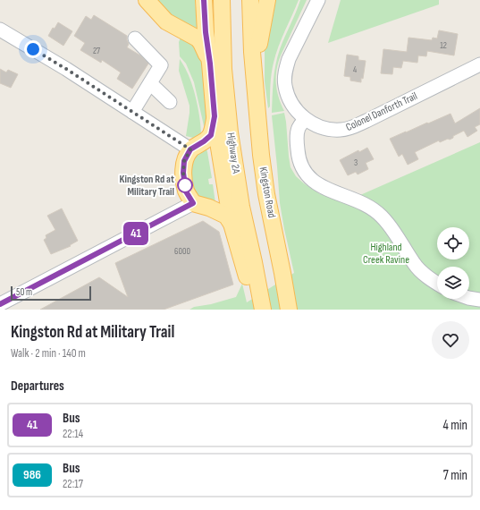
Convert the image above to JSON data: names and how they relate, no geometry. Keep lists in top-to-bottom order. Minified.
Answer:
{"streets":{"main road":["Highway 2A","Kingston Road"],"street":["Colonel Danforth Trail"]},"parks":["Highland Creek Ravine"],"places":["Kingston Rd at Military Trail"],"lines":["bus line 41"],"house_numbers":["12","27","4","3","6000"],"scale_bar":"50 m","page":{"on_map":"41","scale":"50 m","heading":[["Kingston Rd at Military Trail","Walk · 2 min · 140 m"],"Departures"],"list":[{"mark":"41","name":"Bus","note":"22:14","value":"4 min"},{"mark":"986","name":"Bus","note":"22:17","value":"7 min"}]}}
